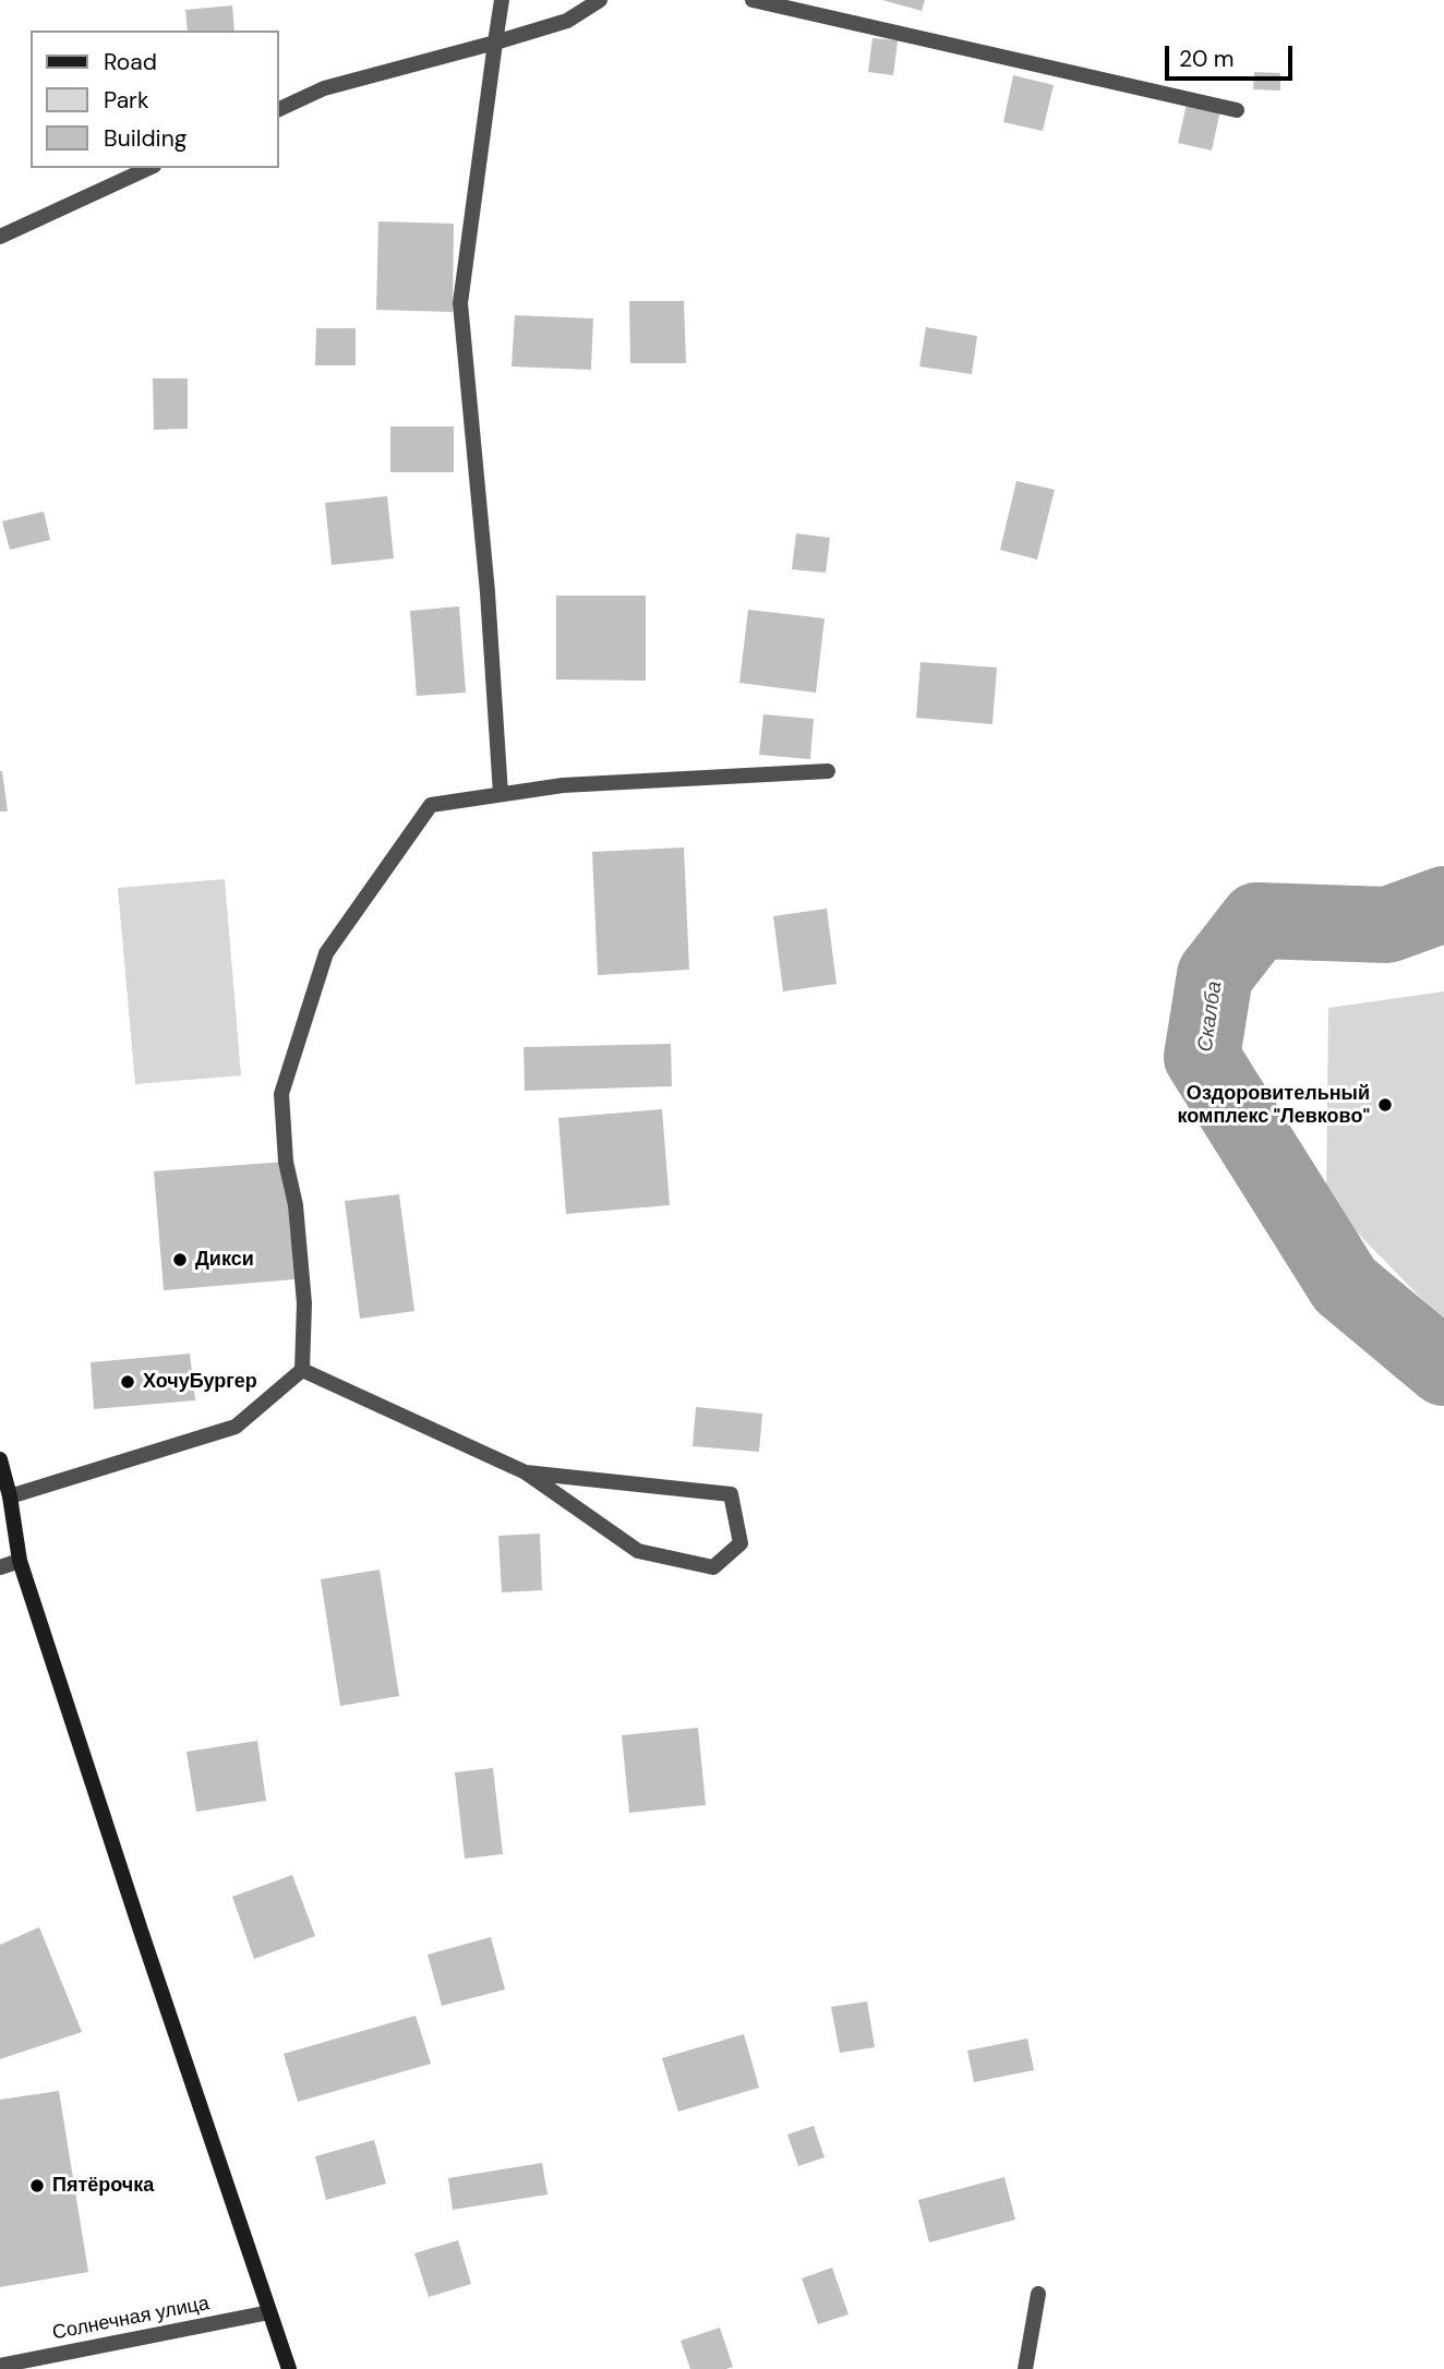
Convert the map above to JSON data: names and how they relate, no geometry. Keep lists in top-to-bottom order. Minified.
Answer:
{"streets":{"street":["Солнечная улица"]},"water":["Скалба"],"places":["Оздоровительный комплекс \"Левково\"","Дикси","ХочуБургер","Пятёрочка"],"legend":["Road","Park","Building"],"scale_bar":"20 m"}
